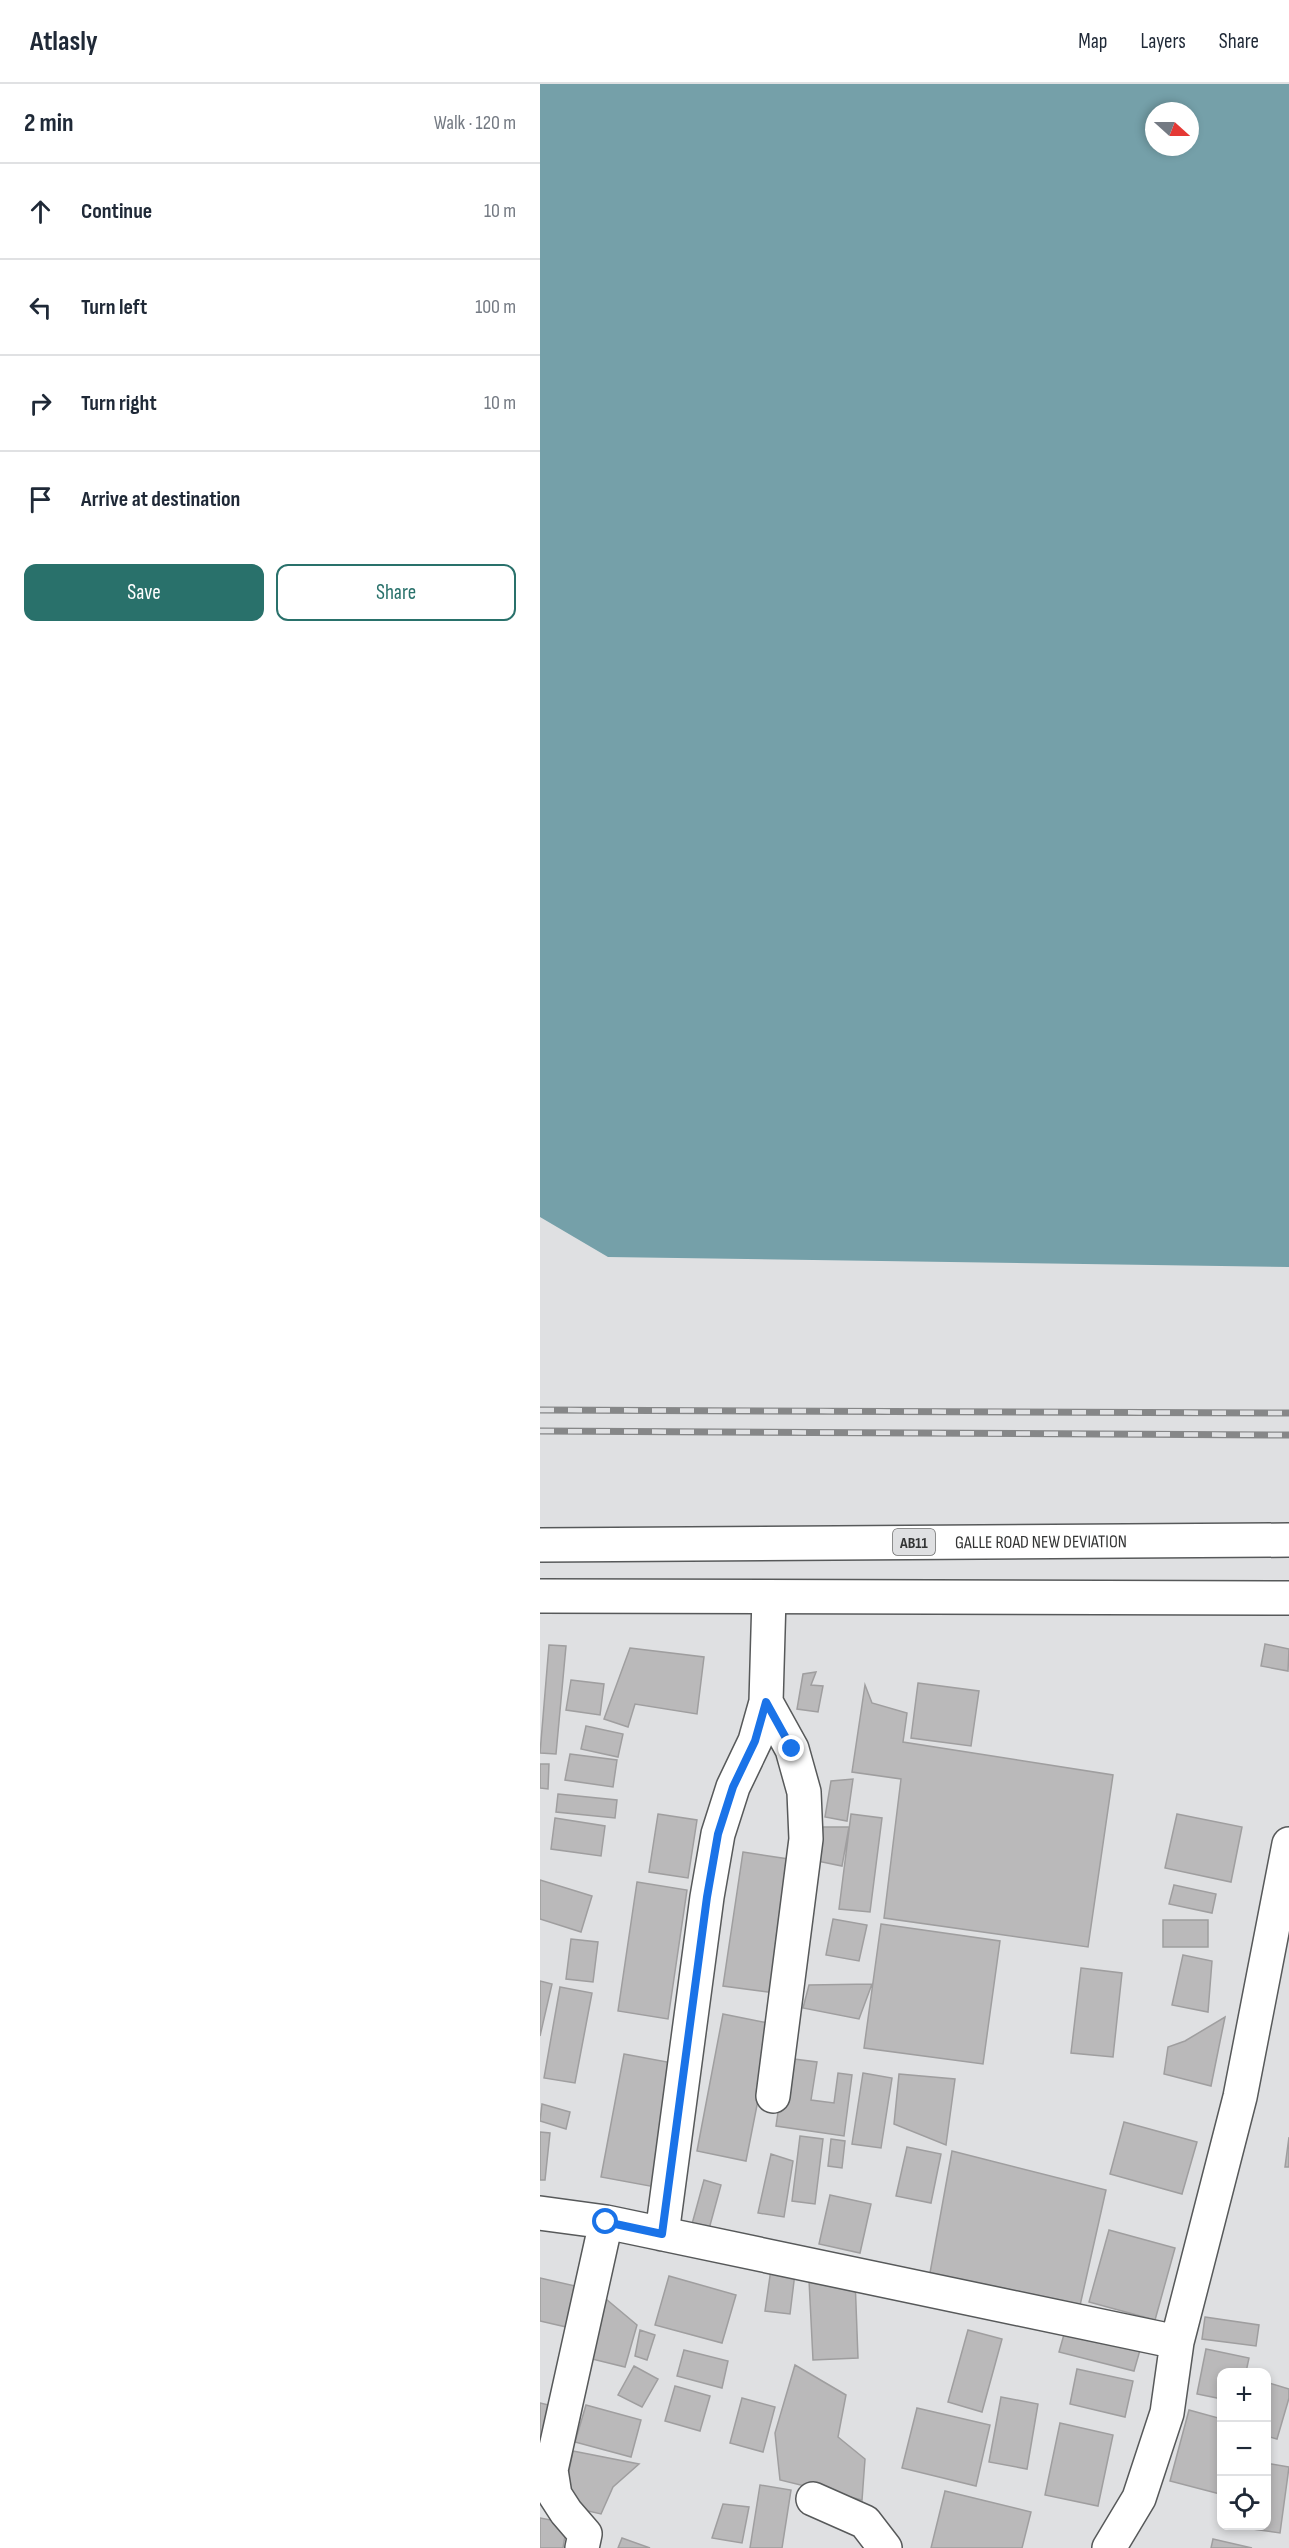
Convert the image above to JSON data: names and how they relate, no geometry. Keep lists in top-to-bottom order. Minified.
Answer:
{"streets":{"street":["AB11","GALLE ROAD NEW DEVIATION"]},"north":"right","page":{"header":"Atlasly","nav":["Map","Layers","Share"],"heading":["2 min","Walk · 120 m"],"list":[["Continue","10 m"],["Turn left","100 m"],["Turn right","10 m"],"Arrive at destination"],"buttons":["Save","Share"],"map_buttons":["+","−"]}}
